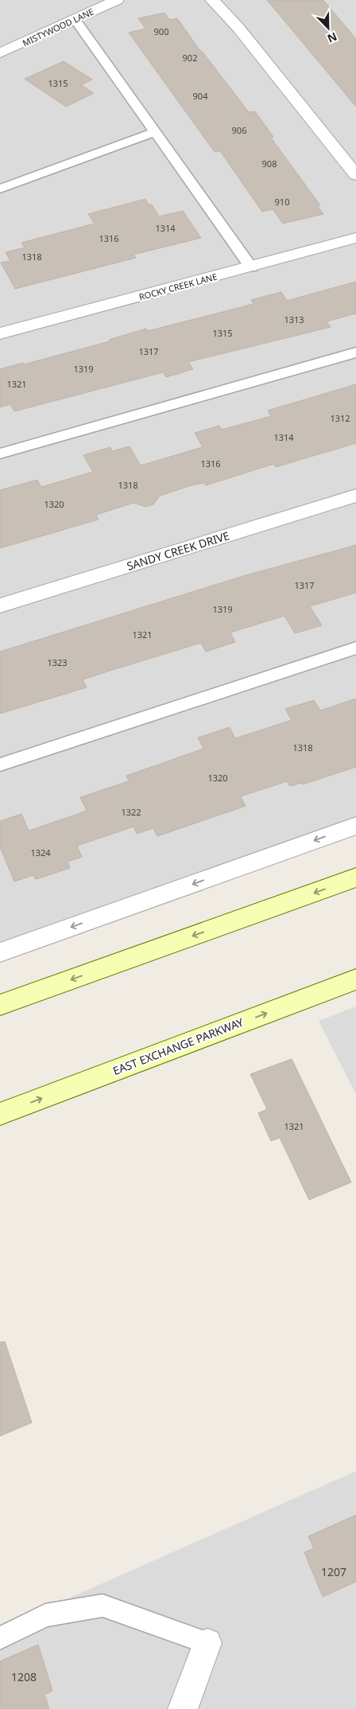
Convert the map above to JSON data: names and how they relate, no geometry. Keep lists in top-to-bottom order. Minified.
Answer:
{"streets":{"main road":["EAST EXCHANGE PARKWAY"],"street":["MISTYWOOD LANE","ROCKY CREEK LANE","SANDY CREEK DRIVE"]},"house_numbers":["900","902","1315","904","906","908","910","1314","1316","1318","1313","1315","1317","1319","1321","1312","1314","1316","1318","1320","1317","1319","1321","1323","1318","1320","1322","1324","1321","1207","1208"],"north":"bottom right"}
